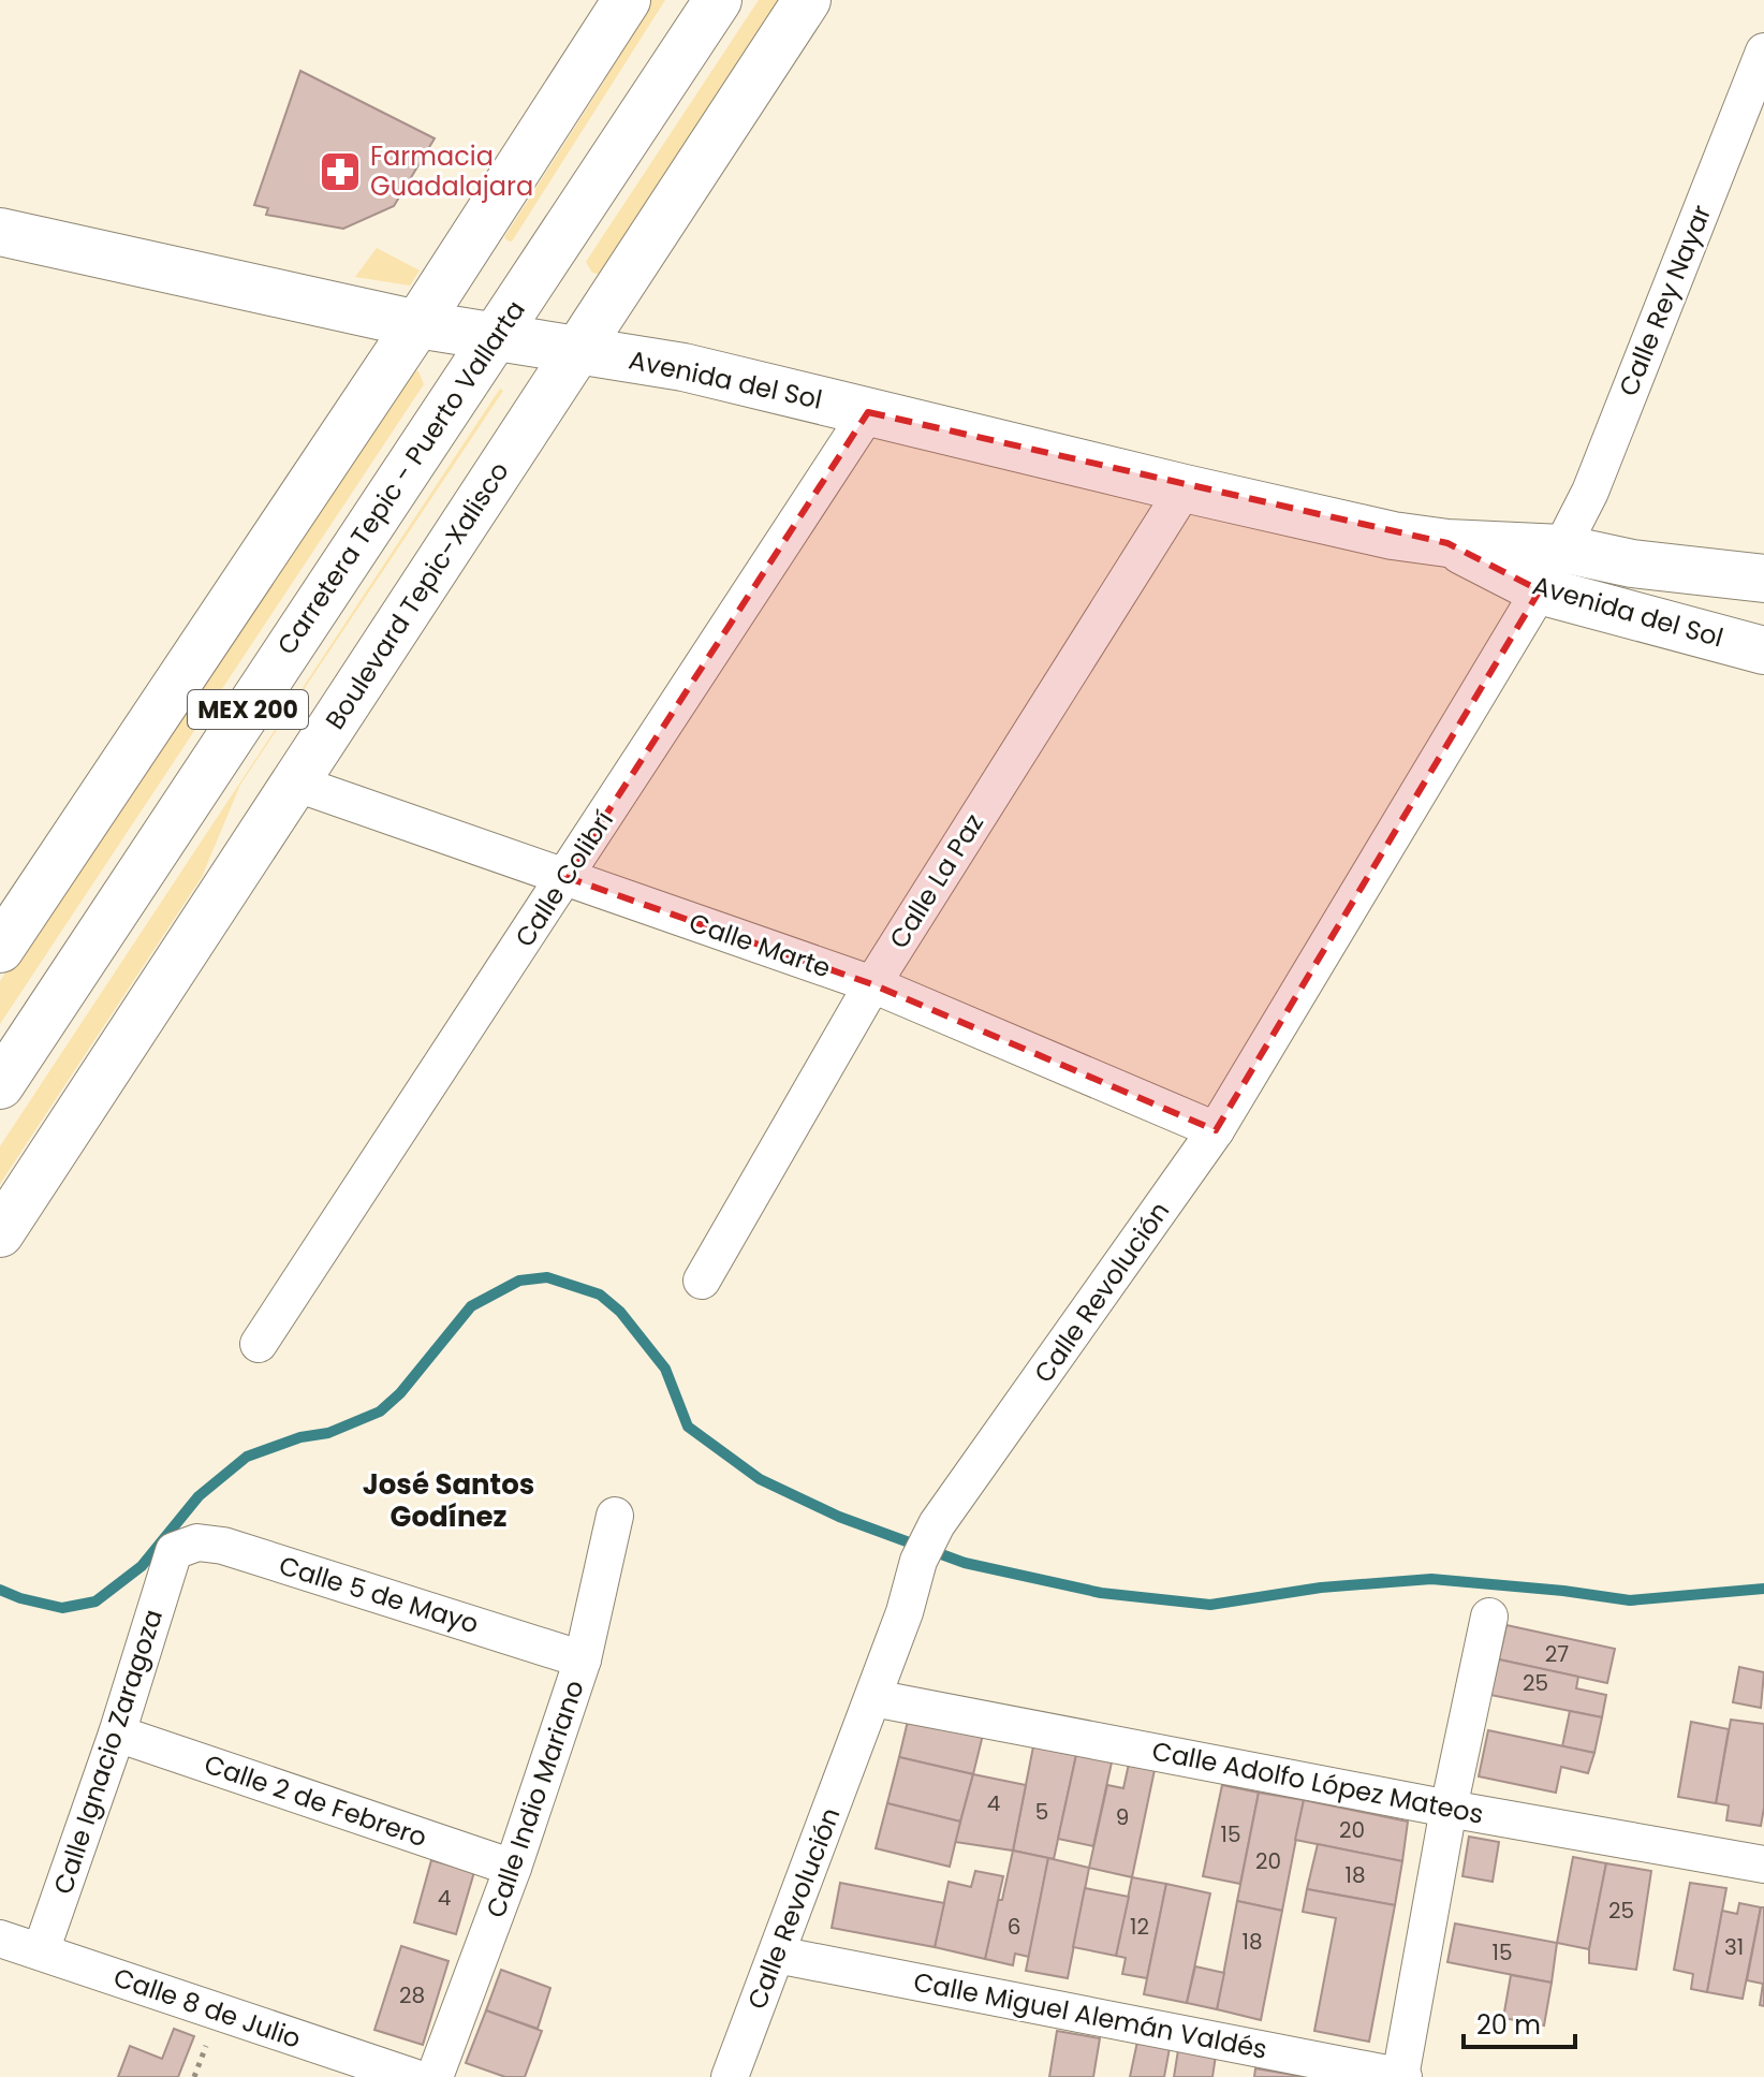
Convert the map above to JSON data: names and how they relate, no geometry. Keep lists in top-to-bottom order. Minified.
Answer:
{"streets":{"main road":["Avenida del Sol","Carretera Tepic - Puerto Vallarta","Boulevard Tepic-Xalisco","MEX 200"],"street":["Calle Rey Nayar","Calle Colibrí","Calle La Paz","Calle Marte","Calle Revolución","Calle 5 de Mayo","Calle Ignacio Zaragoza","Calle Adolfo López Mateos","Calle Indio Mariano","Calle 2 de Febrero","Calle 8 de Julio","Calle Miguel Alemán Valdés"]},"crossings":[["Calle Rey Nayar","Avenida del Sol"],["Calle Rey Nayar","Calle Revolución"],["Avenida del Sol","Carretera Tepic - Puerto Vallarta"],["Avenida del Sol","Boulevard Tepic-Xalisco"],["Avenida del Sol","MEX 200"],["Avenida del Sol","Calle Colibrí"],["Avenida del Sol","Calle La Paz"],["Avenida del Sol","Calle Revolución"],["Boulevard Tepic-Xalisco","Calle Marte"],["Calle Colibrí","Calle Marte"],["Calle La Paz","Calle Marte"],["Calle Marte","Calle Revolución"],["Calle Revolución","Calle Adolfo López Mateos"],["Calle Revolución","Calle Miguel Alemán Valdés"],["Calle 5 de Mayo","Calle Ignacio Zaragoza"],["Calle 5 de Mayo","Calle Indio Mariano"],["Calle Ignacio Zaragoza","Calle 2 de Febrero"],["Calle Ignacio Zaragoza","Calle 8 de Julio"],["Calle Indio Mariano","Calle 2 de Febrero"]],"districts":["José Santos Godínez"],"places":{"pharmacy":["Farmacia Guadalajara"]},"house_numbers":["27","25","4","5","9","20","15","20","18","4","25","6","12","18","31","15","28"],"scale_bar":"20 m"}
